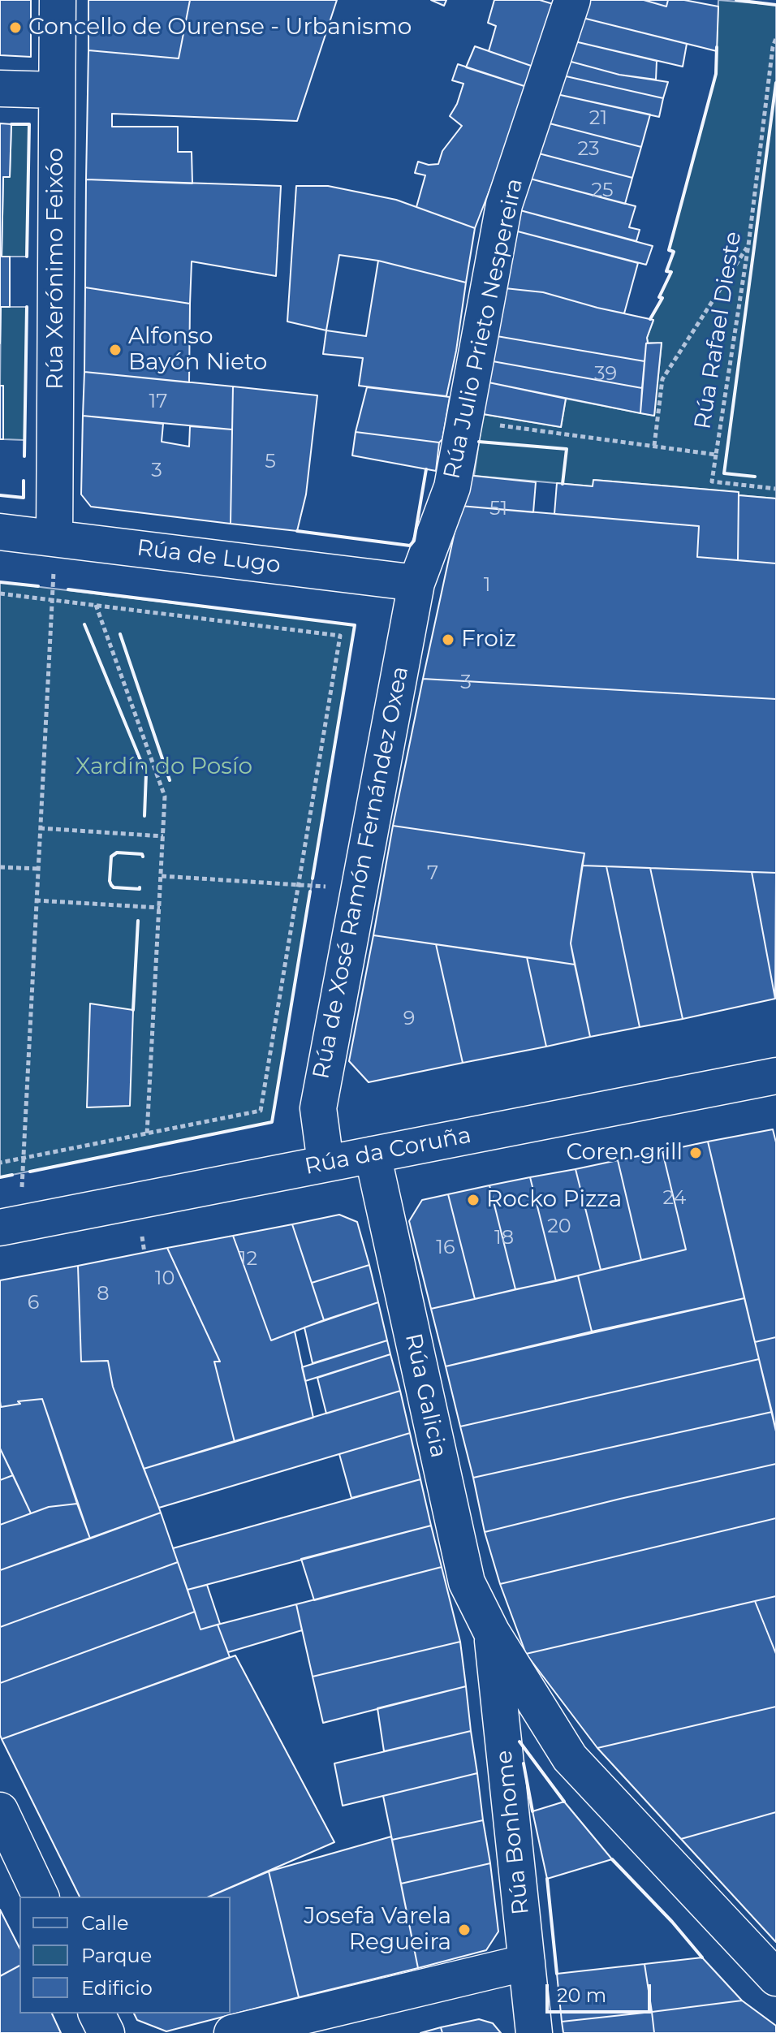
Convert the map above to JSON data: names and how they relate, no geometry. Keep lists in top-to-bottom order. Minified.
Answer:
{"streets":{"street":["Rúa Xerónimo Feixóo","Rúa Julio Prieto Nespereira","Rúa de Lugo","Rúa de Xosé Ramón Fernández Oxea","Rúa da Coruña","Rúa Galicia","Rúa Bonhome"],"path":["Rúa Rafael Dieste"]},"crossings":[["Rúa Xerónimo Feixóo","Rúa de Lugo"],["Rúa Julio Prieto Nespereira","Rúa Rafael Dieste"],["Rúa Julio Prieto Nespereira","Rúa de Lugo"],["Rúa Julio Prieto Nespereira","Rúa de Xosé Ramón Fernández Oxea"],["Rúa de Lugo","Rúa de Xosé Ramón Fernández Oxea"],["Rúa de Xosé Ramón Fernández Oxea","Rúa da Coruña"],["Rúa da Coruña","Rúa Galicia"],["Rúa Galicia","Rúa Bonhome"]],"parks":["Xardín do Posío"],"places":["Concello de Ourense - Urbanismo","Alfonso Bayón Nieto","Froiz","Coren grill","Rocko Pizza","Josefa Varela Regueira"],"house_numbers":["21","23","25","39","17","5","3","51","1","3","7","9","24","20","18","16","12","10","8","6"],"legend":["Calle","Parque","Edificio"],"scale_bar":"20 m"}
